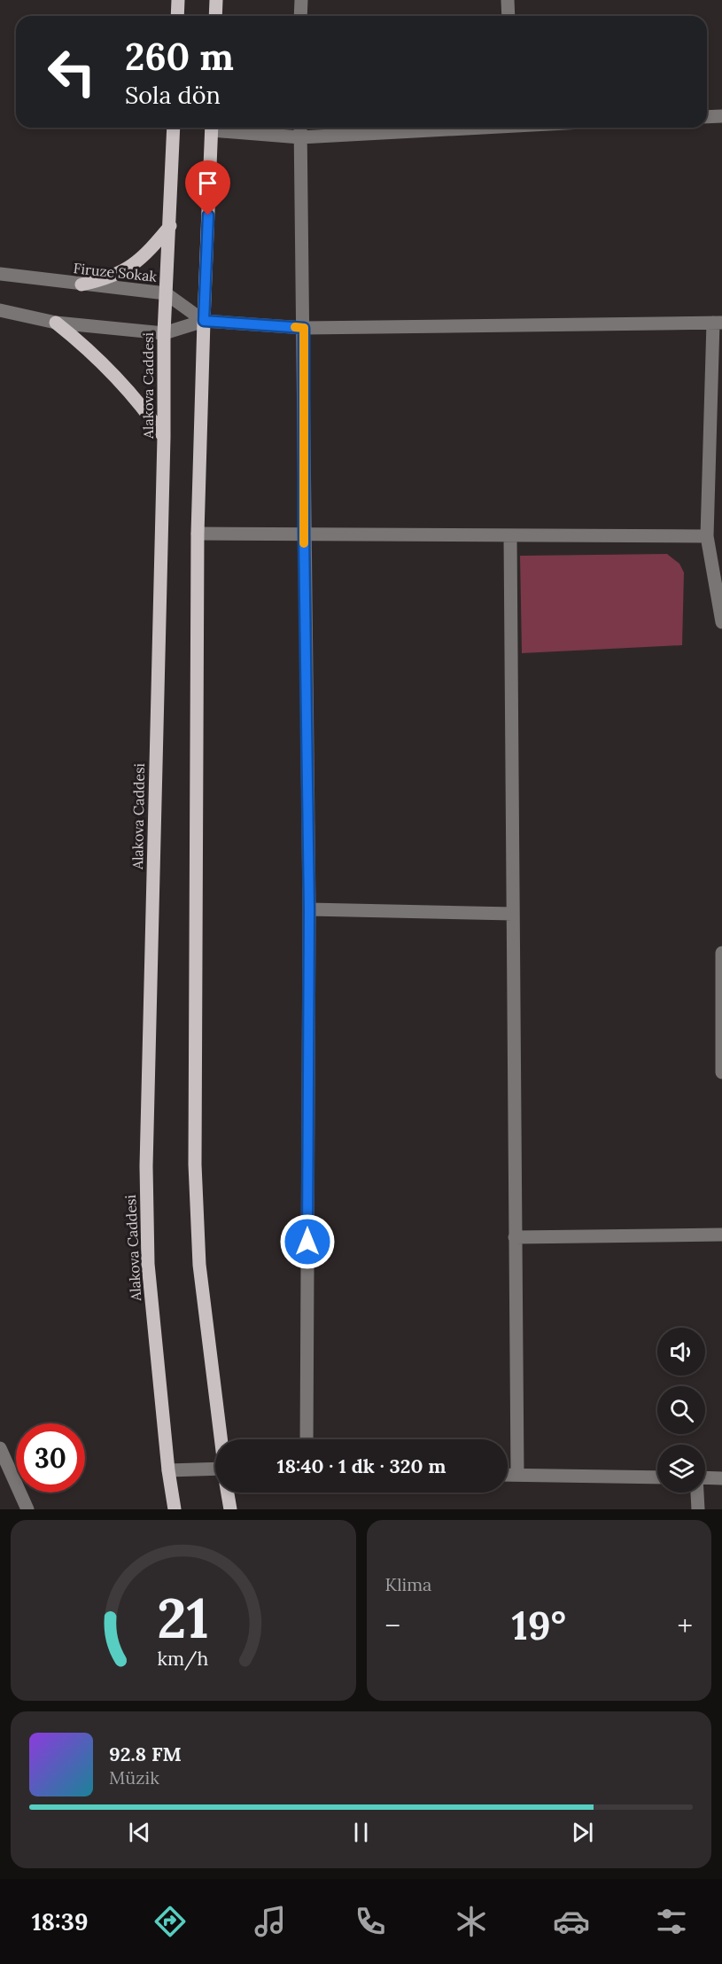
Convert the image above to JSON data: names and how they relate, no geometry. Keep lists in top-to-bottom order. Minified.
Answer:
{"streets":{"main road":["Alakova Caddesi"],"street":["Firuze Sokak"]},"crossings":[["Firuze Sokak","Alakova Caddesi"]],"page":{"turn":["260 m","Sola dön"],"limit":"30","trip":"18:40 · 1 dk · 320 m","tile":"Klima","heat":["−","19°","+"],"song":["92.8 FM","Müzik"],"tabs":"18:39","gauge":["21","km/h"]}}
